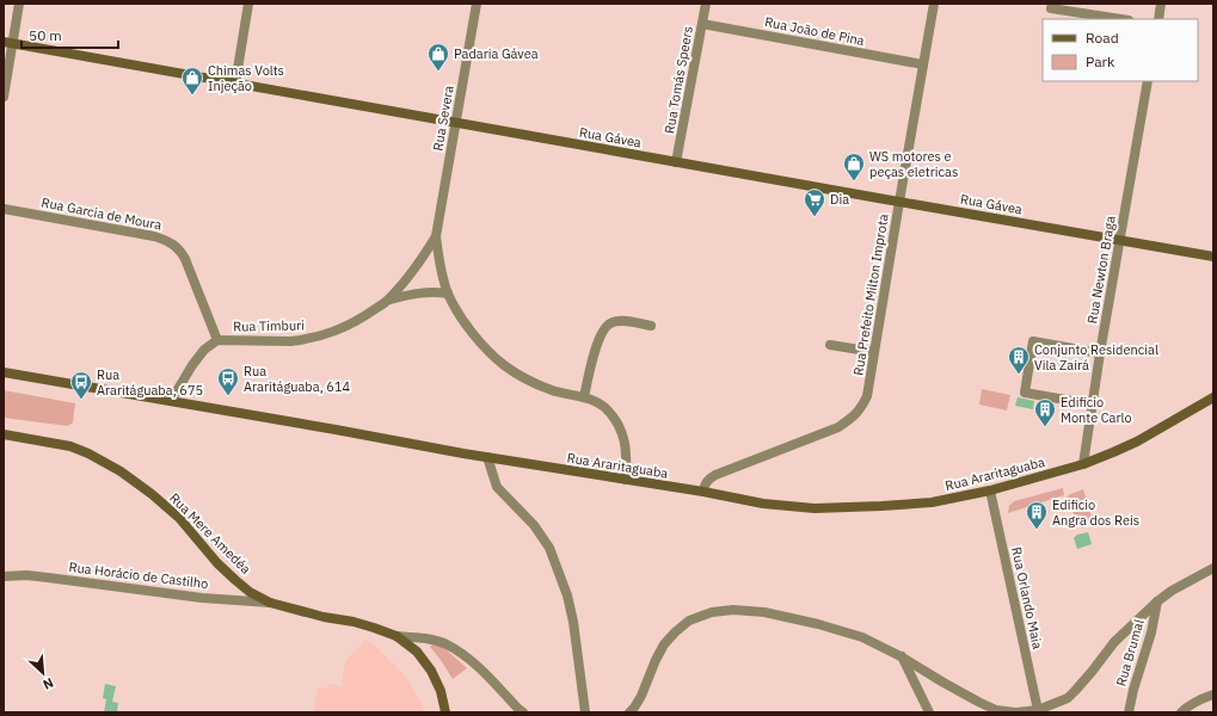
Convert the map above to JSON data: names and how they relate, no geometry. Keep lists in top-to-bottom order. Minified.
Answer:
{"streets":{"street":["Rua João de Pina","Rua Tomás Speers","Rua Severa","Rua Gávea","Rua Garcia de Moura","Rua Newton Braga","Rua Prefeito Milton Improta","Rua Timburi","Rua Araritaguaba","Rua Mere Amedéa","Rua Horácio de Castilho","Rua Orlando Maia","Rua Brumal"]},"crossings":[["Rua João de Pina","Rua Tomás Speers"],["Rua João de Pina","Rua Prefeito Milton Improta"],["Rua Tomás Speers","Rua Gávea"],["Rua Severa","Rua Gávea"],["Rua Gávea","Rua Newton Braga"],["Rua Gávea","Rua Prefeito Milton Improta"],["Rua Garcia de Moura","Rua Timburi"],["Rua Newton Braga","Rua Araritaguaba"],["Rua Prefeito Milton Improta","Rua Araritaguaba"],["Rua Timburi","Rua Araritaguaba"],["Rua Araritaguaba","Rua Orlando Maia"],["Rua Mere Amedéa","Rua Horácio de Castilho"]],"places":{"shop":["Padaria Gávea","Chimas Volts Injeção","WS motores e peças eletricas"],"supermarket":["Dia"],"building":["Conjunto Residencial Vila Zairá","Edificio Monte Carlo","Edificio Angra dos Reis"],"bus stop":["Rua Araritáguaba, 614","Rua Araritáguaba, 675"]},"legend":["Road","Park"],"scale_bar":"50 m","north":"bottom right"}
